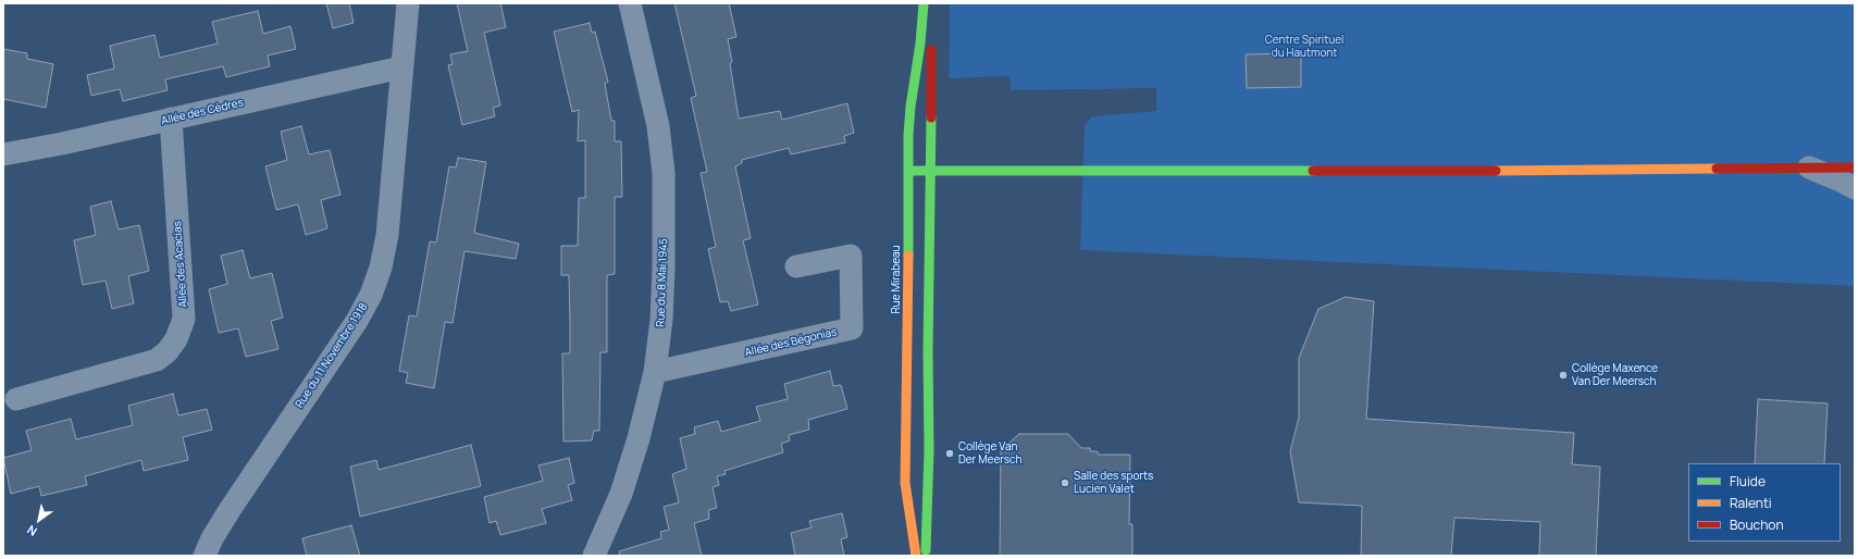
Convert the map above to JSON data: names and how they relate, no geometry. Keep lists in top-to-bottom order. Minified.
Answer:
{"streets":{"main road":["Rue Mirabeau"],"street":["Allée des Cèdres","Allée des Acacias","Rue du 8 Mai 1945","Allée des Bégonias","Rue du 11 Novembre 1918"]},"crossings":[["Allée des Cèdres","Allée des Acacias"],["Allée des Cèdres","Rue du 11 Novembre 1918"],["Rue du 8 Mai 1945","Allée des Bégonias"]],"parks":["Centre Spirituel du Hautmont"],"places":["Collège Maxence Van Der Meersch","Collège Van Der Meersch","Salle des sports Lucien Valet"],"legend":["Fluide","Ralenti","Bouchon"],"north":"bottom left"}
